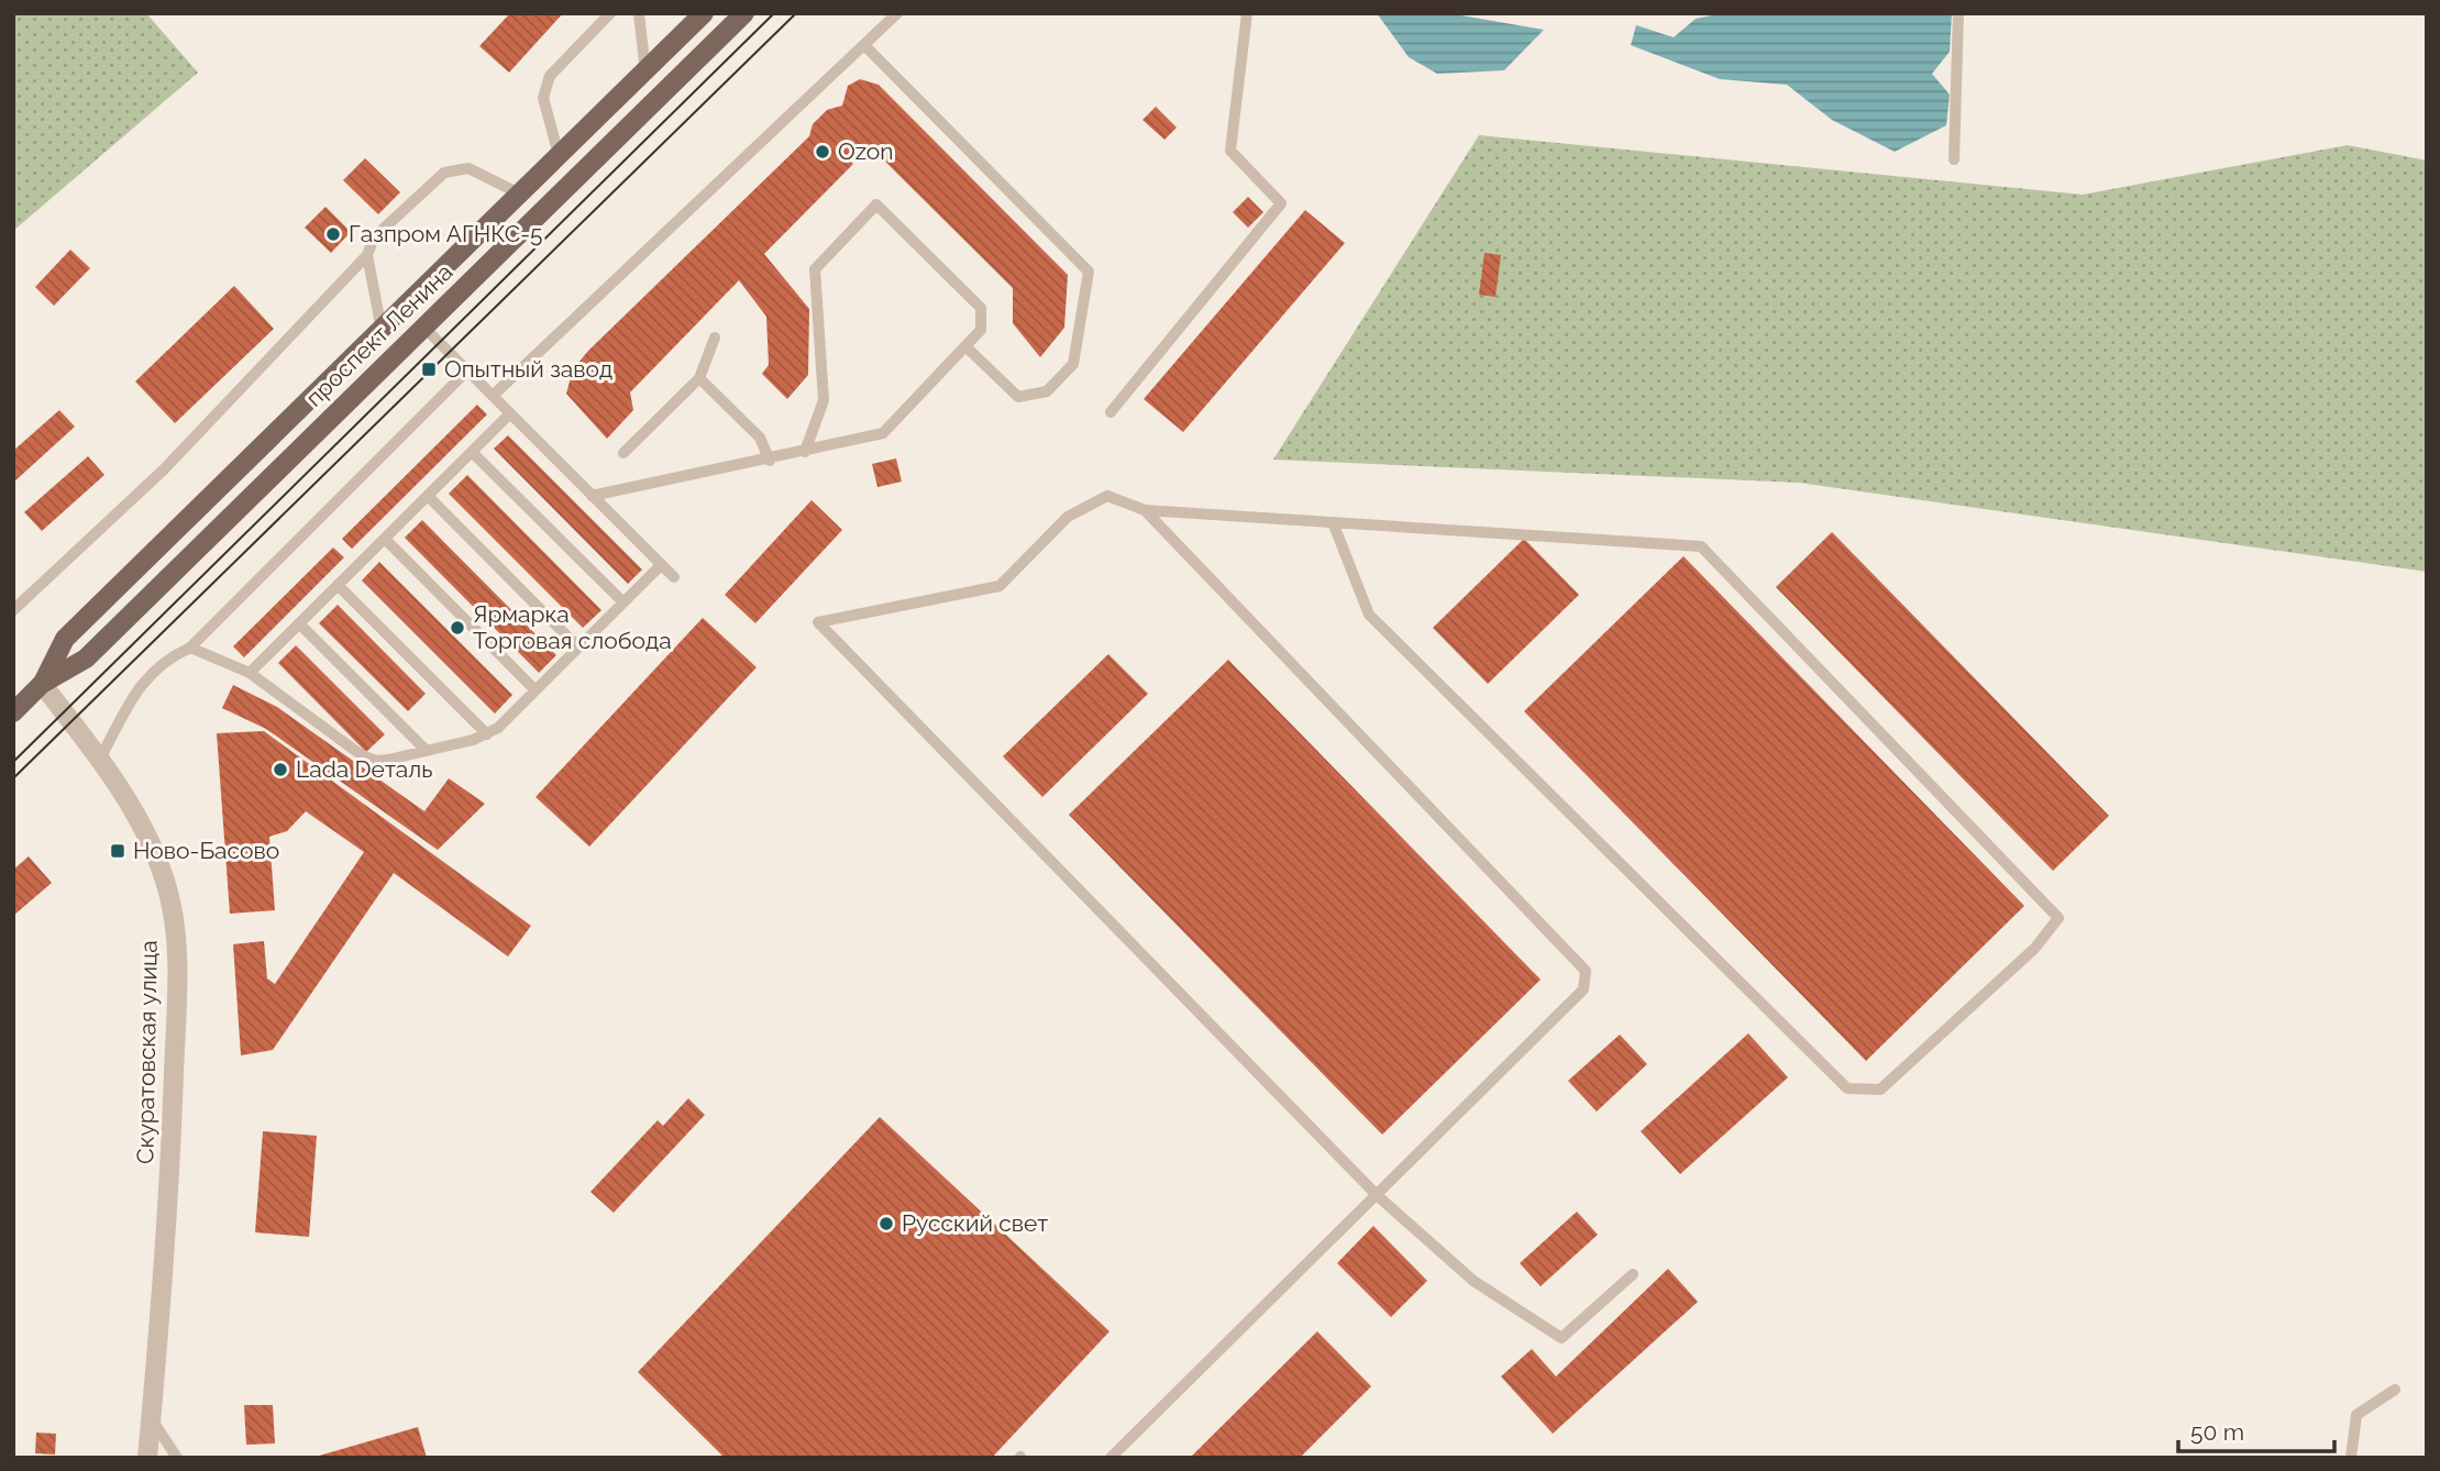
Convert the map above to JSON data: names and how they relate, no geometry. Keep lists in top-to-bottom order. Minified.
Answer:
{"streets":{"main road":["проспект Ленина"],"street":["Скуратовская улица"]},"crossings":[["проспект Ленина","Скуратовская улица"]],"places":{"other":["Ozon","Газпром АГНКС-5","Ярмарка Торговая слобода","Lada Dеталь","Русский свет"],"transit":["Опытный завод","Ново-Басово"]},"scale_bar":"50 m"}
